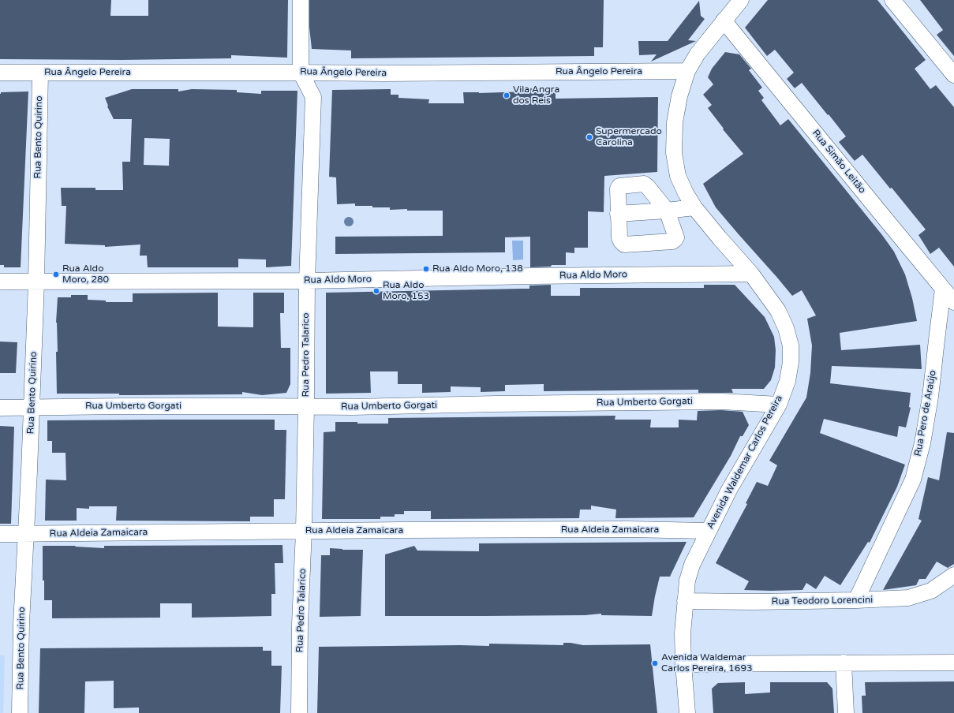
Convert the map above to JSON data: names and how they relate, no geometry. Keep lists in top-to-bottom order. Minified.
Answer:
{"streets":{"street":["Rua Ângelo Pereira","Rua Bento Quirino","Rua Simão Leitão","Rua Aldo Moro","Rua Pedro Talarico","Rua Umberto Gorgati","Rua Pero de Araújo","Avenida Waldemar Carlos Pereira","Rua Aldeia Zamaicara","Rua Teodoro Lorencini"]},"crossings":[["Rua Ângelo Pereira","Rua Bento Quirino"],["Rua Ângelo Pereira","Rua Pedro Talarico"],["Rua Ângelo Pereira","Avenida Waldemar Carlos Pereira"],["Rua Bento Quirino","Rua Aldo Moro"],["Rua Bento Quirino","Rua Umberto Gorgati"],["Rua Bento Quirino","Rua Aldeia Zamaicara"],["Rua Simão Leitão","Rua Pero de Araújo"],["Rua Simão Leitão","Avenida Waldemar Carlos Pereira"],["Rua Aldo Moro","Rua Pedro Talarico"],["Rua Aldo Moro","Avenida Waldemar Carlos Pereira"],["Rua Pedro Talarico","Rua Umberto Gorgati"],["Rua Pedro Talarico","Rua Aldeia Zamaicara"],["Rua Umberto Gorgati","Avenida Waldemar Carlos Pereira"],["Rua Pero de Araújo","Rua Teodoro Lorencini"],["Avenida Waldemar Carlos Pereira","Rua Aldeia Zamaicara"],["Avenida Waldemar Carlos Pereira","Rua Teodoro Lorencini"]],"places":["Vila Angra dos Reis","Supermercado Carolina","Rua Aldo Moro, 138","Rua Aldo Moro, 280","Rua Aldo Moro, 153","Avenida Waldemar Carlos Pereira, 1693"]}
